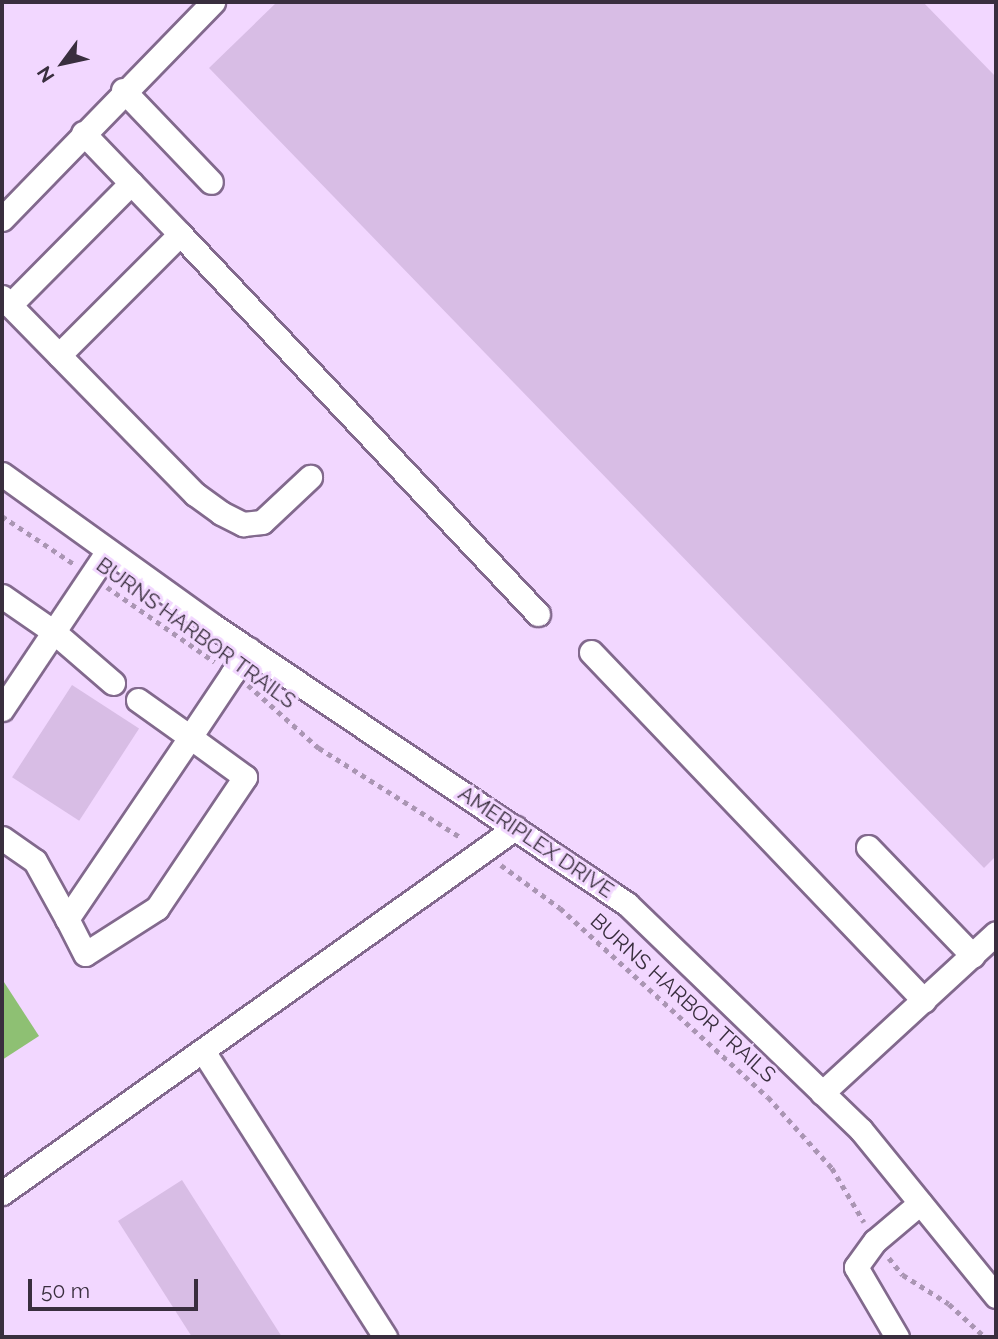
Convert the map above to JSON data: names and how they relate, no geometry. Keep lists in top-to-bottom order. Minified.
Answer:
{"streets":{"street":["AMERIPLEX DRIVE"],"path":["BURNS HARBOR TRAILS"]},"scale_bar":"50 m","north":"bottom left"}
